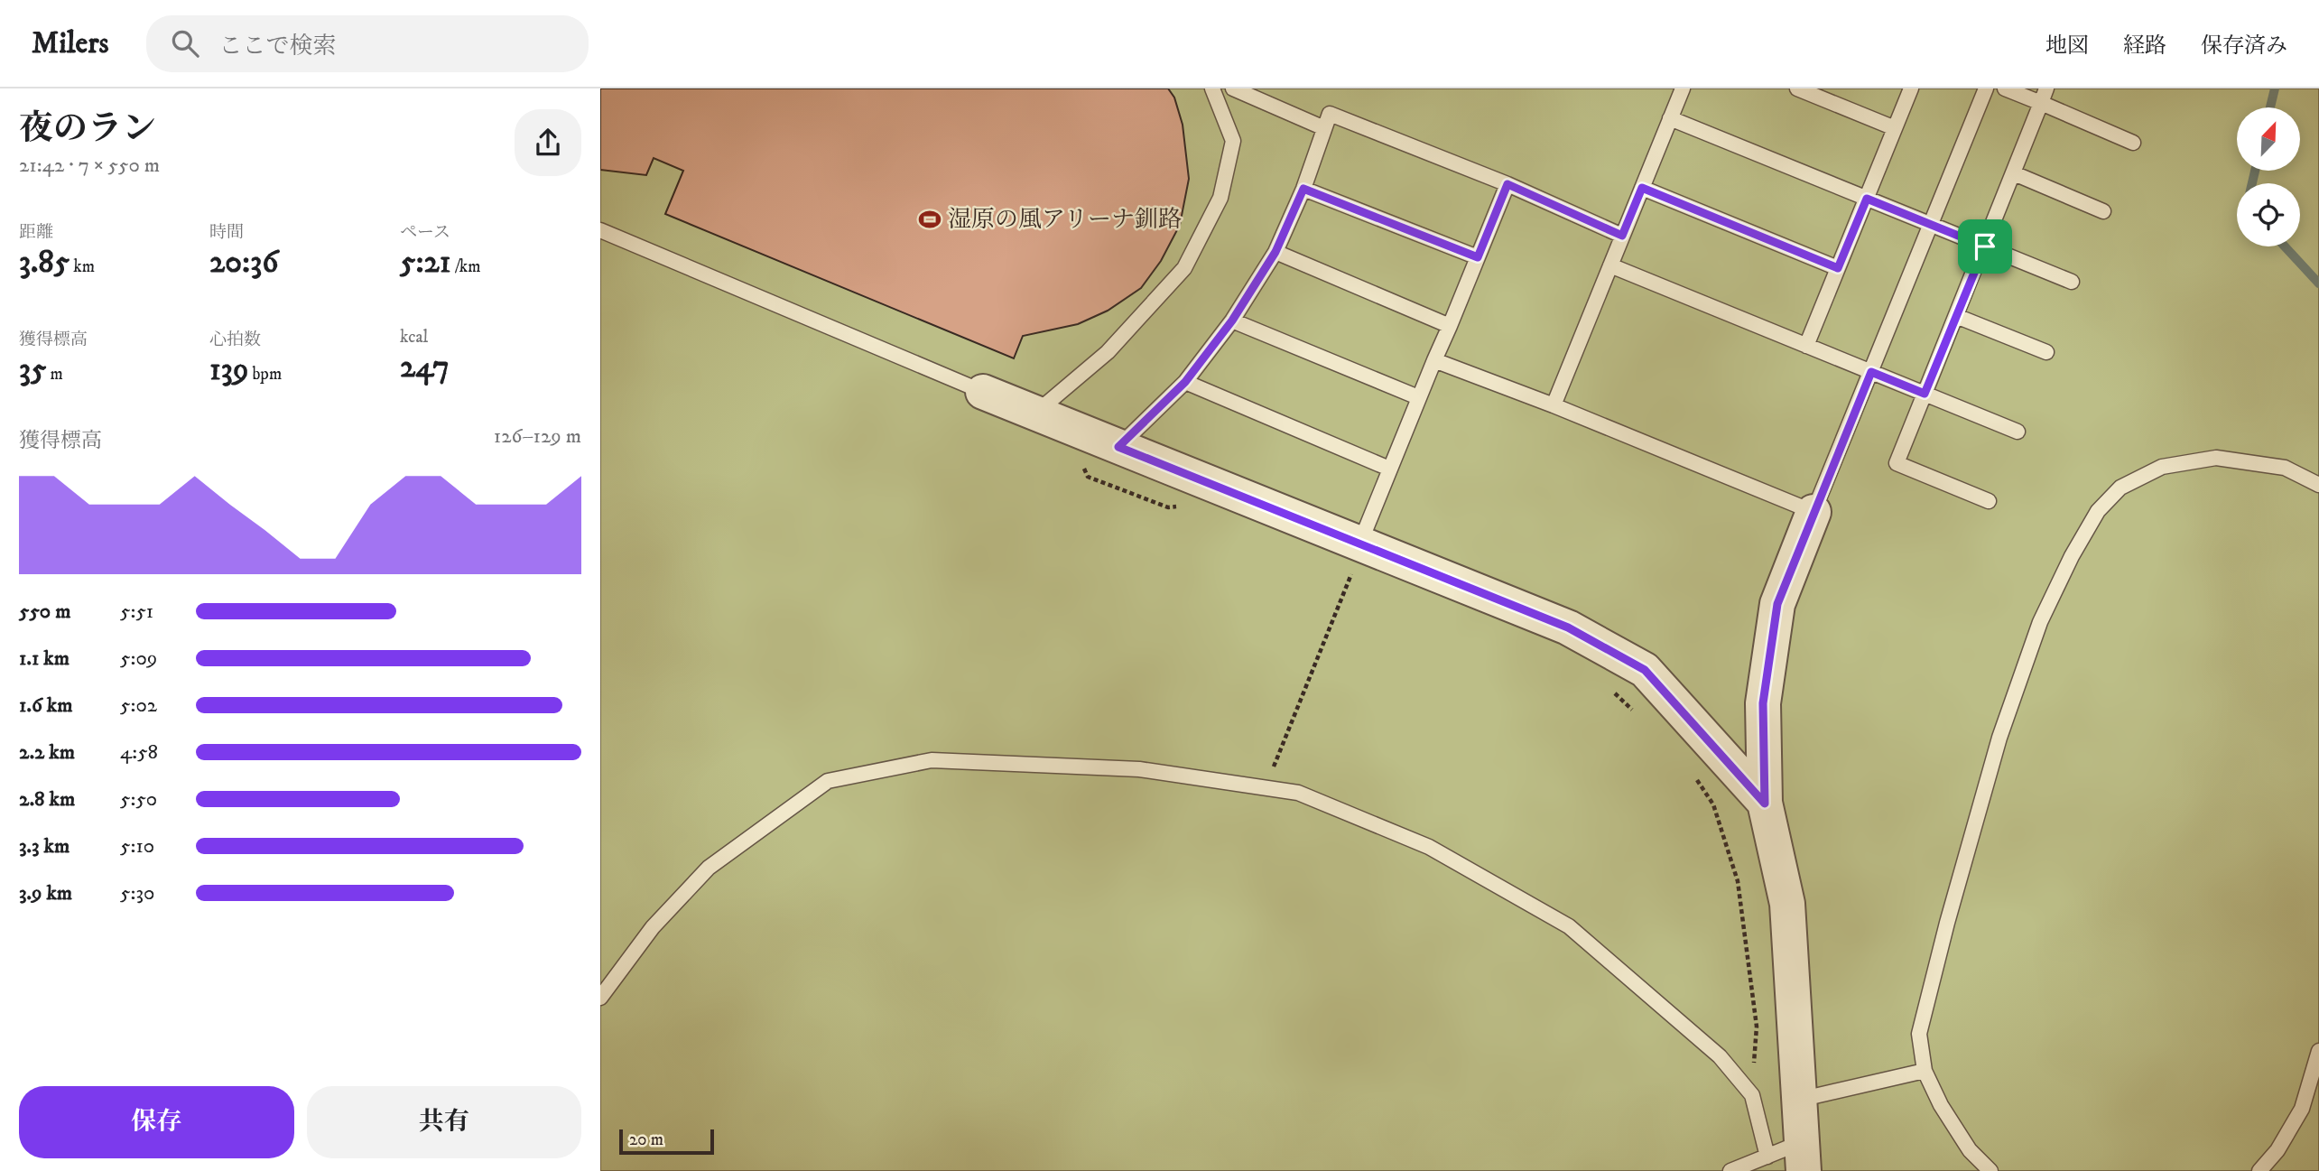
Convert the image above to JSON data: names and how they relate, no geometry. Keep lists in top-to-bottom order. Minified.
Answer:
{"places":{"sports":["湿原の風アリーナ釧路"]},"scale_bar":"20 m","north":"top right","page":{"header":"Milers","search":"ここで検索","nav":["地図","経路","保存済み"],"heading":["夜のラン","21:42 · 7 × 550 m"],"stats":[["距離","3.85 km"],["時間","20:36"],["ペース","5:21 /km"],["獲得標高","35 m"],["心拍数","139 bpm"],["kcal","247"]],"chart":["獲得標高","126–129 m"],"list":[{"name":"550 m","note":"5:51"},{"name":"1.1 km","note":"5:09"},{"name":"1.6 km","note":"5:02"},{"name":"2.2 km","note":"4:58"},{"name":"2.8 km","note":"5:50"},{"name":"3.3 km","note":"5:10"},{"name":"3.9 km","note":"5:30"}],"buttons":["保存","共有"],"scale":"20 m"}}
